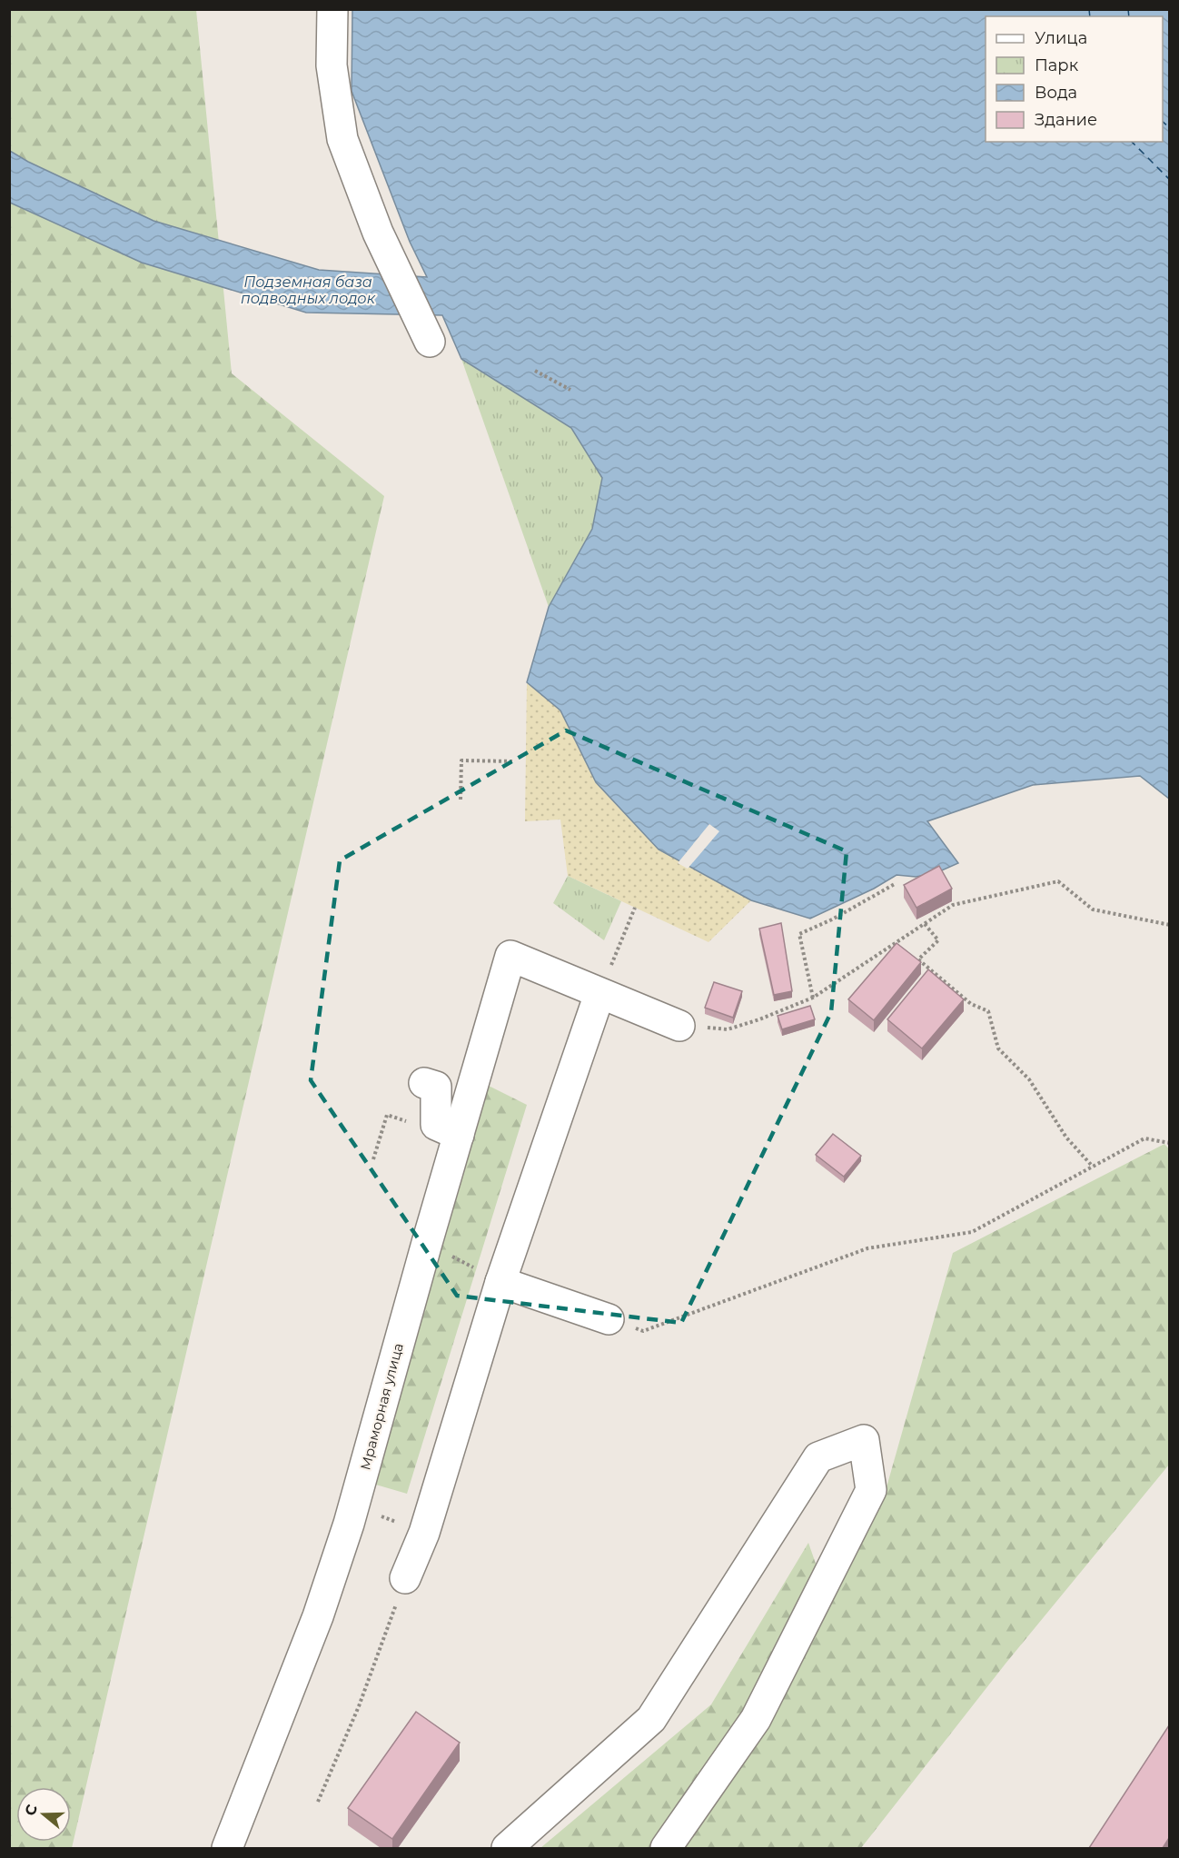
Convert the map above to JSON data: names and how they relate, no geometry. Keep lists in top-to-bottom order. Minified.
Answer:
{"streets":{"street":["Мраморная улица"]},"water":["Подземная база подводных лодок"],"legend":["Улица","Парк","Вода","Здание"],"north":"left"}
